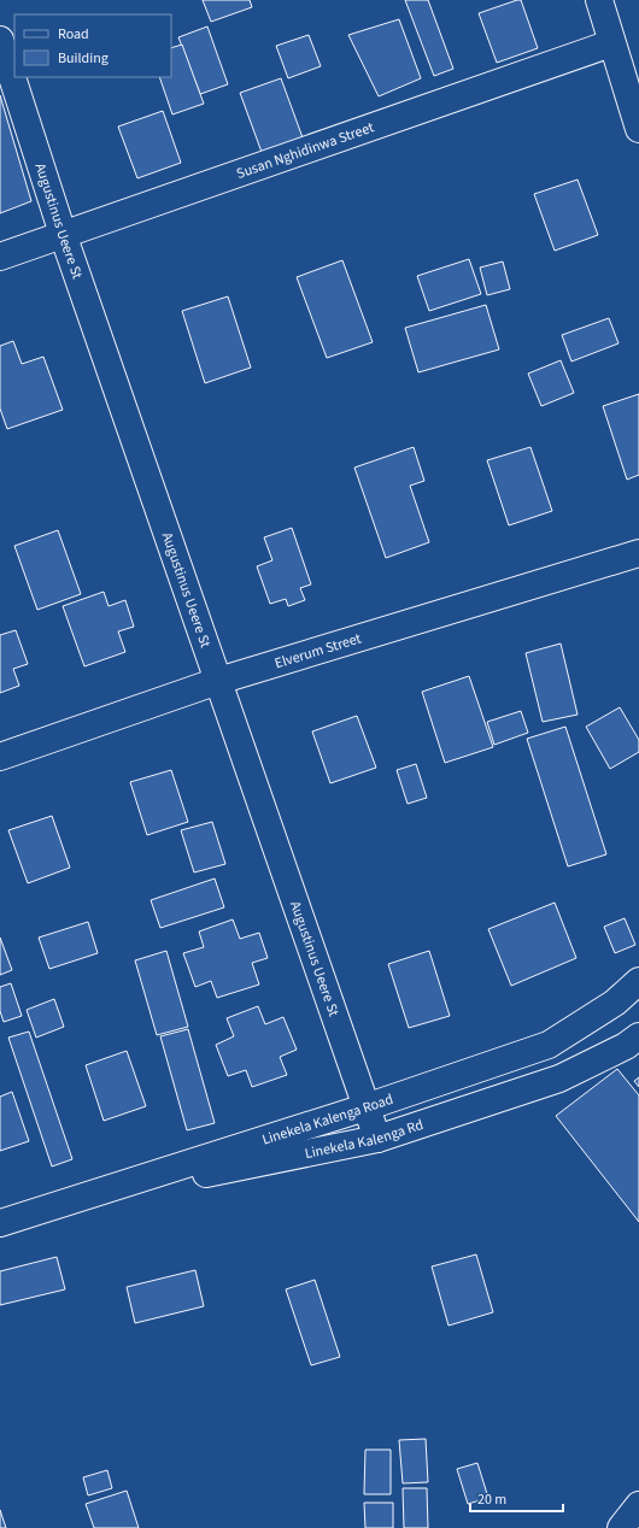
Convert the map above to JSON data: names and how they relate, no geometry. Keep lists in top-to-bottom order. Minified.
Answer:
{"streets":{"main road":["Susan Nghidinwa Street","Augustinus Ueere St","Elverum Street","Linekela Kalenga Road","Linekela Kalenga Rd"]},"crossings":[["Susan Nghidinwa Street","Augustinus Ueere St"],["Augustinus Ueere St","Elverum Street"],["Augustinus Ueere St","Linekela Kalenga Road"],["Augustinus Ueere St","Linekela Kalenga Rd"],["Linekela Kalenga Road","Linekela Kalenga Rd"]],"legend":["Road","Building"],"scale_bar":"20 m"}
